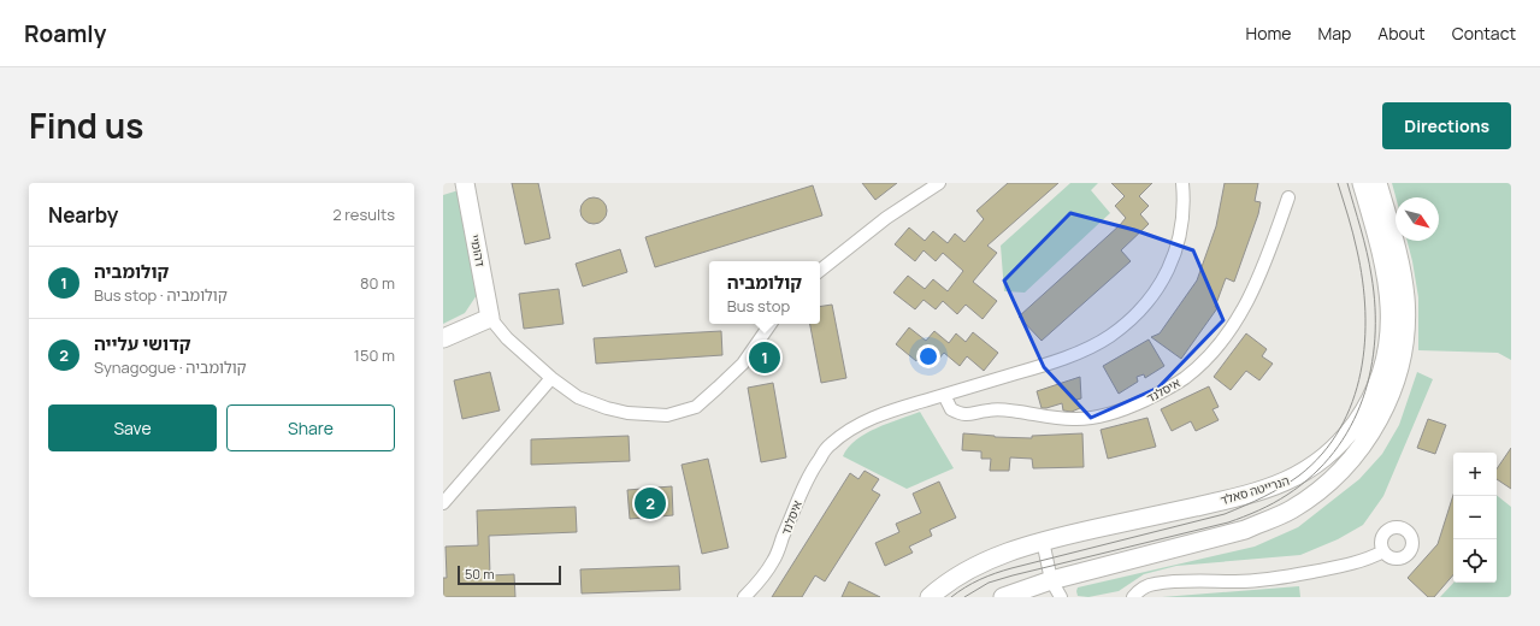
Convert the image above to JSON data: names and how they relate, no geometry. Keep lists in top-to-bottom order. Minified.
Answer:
{"streets":{"main road":["דהומיי","הנרייטה סאלד"],"street":["איסלנד"]},"scale_bar":"50 m","north":"bottom right","page":{"header":"Roamly","nav":["Home","Map","About","Contact"],"title":"Find us","buttons":["Directions",["Save","Share"]],"heading":["Nearby","2 results"],"list":[{"mark":"1","name":"קולומביה","note":"Bus stop · קולומביה","value":"80 m"},{"mark":"2","name":"קדושי עלייה","note":"Synagogue · קולומביה","value":"150 m"}],"popup":["קולומביה","Bus stop"],"pins":["1","2"],"map_buttons":["+","−"],"scale":"50 m"}}
